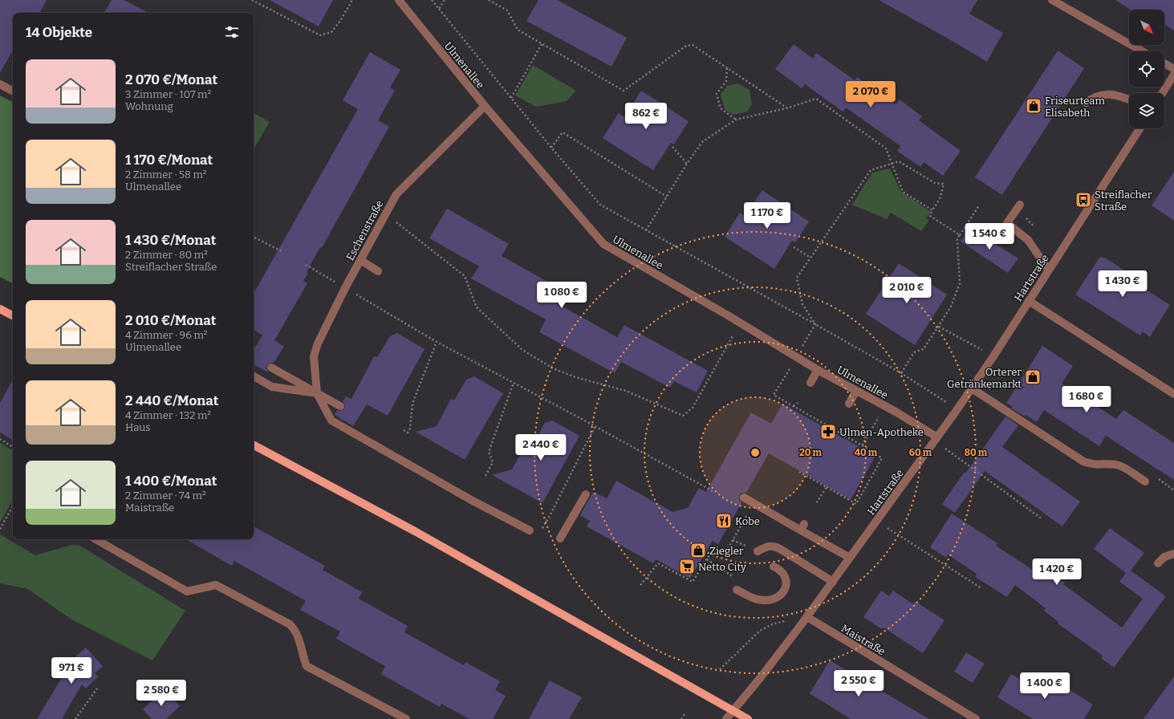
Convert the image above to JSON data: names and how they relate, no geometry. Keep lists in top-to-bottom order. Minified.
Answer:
{"streets":{"street":["Ulmenallee","Eschenstraße","Hartstraße","Maistraße"]},"crossings":[["Ulmenallee","Eschenstraße"],["Ulmenallee","Hartstraße"],["Hartstraße","Maistraße"]],"places":{"shop":["Friseurteam Elisabeth","Orterer Getränkemarkt","Ziegler"],"bus stop":["Streiflacher Straße"],"pharmacy":["Ulmen-Apotheke"],"restaurant":["Kobe"],"supermarket":["Netto City"]},"north":"bottom right","page":{"heading":"14 Objekte","list":[{"name":"2 070 €/Monat","note":"3 Zimmer · 107 m² · Wohnung"},{"name":"1 170 €/Monat","note":"2 Zimmer · 58 m² · Ulmenallee"},{"name":"1 430 €/Monat","note":"2 Zimmer · 80 m² · Streiflacher Straße"},{"name":"2 010 €/Monat","note":"4 Zimmer · 96 m² · Ulmenallee"},{"name":"2 440 €/Monat","note":"4 Zimmer · 132 m² · Haus"},{"name":"1 400 €/Monat","note":"2 Zimmer · 74 m² · Maistraße"}],"price":["2 070 €","862 €","1 170 €","1 540 €","1 430 €","2 010 €","1 080 €","1 680 €","2 440 €","1 420 €","971 €","2 550 €","1 400 €","2 580 €"]},"rings":["20 m","40 m","60 m","80 m"]}
